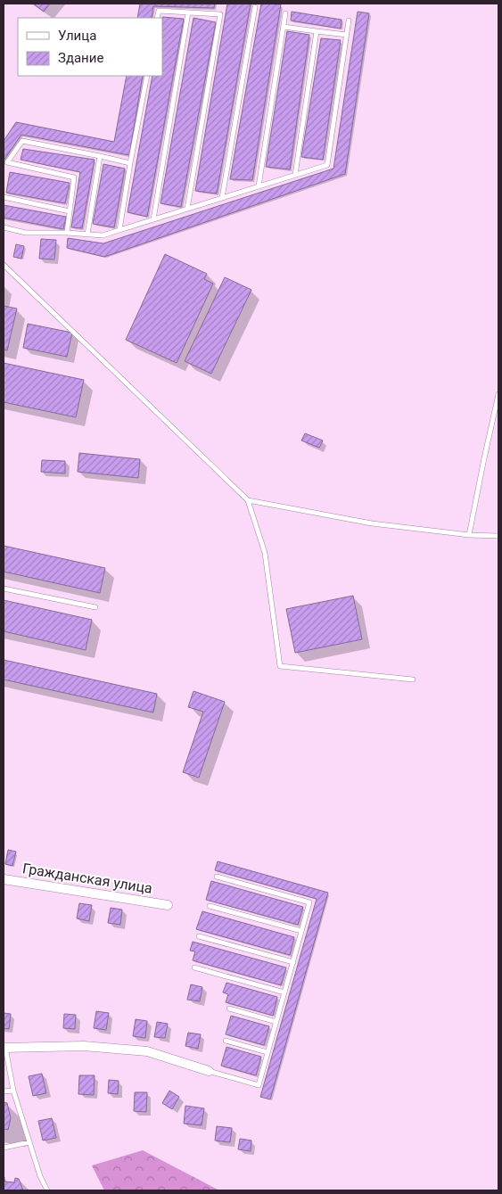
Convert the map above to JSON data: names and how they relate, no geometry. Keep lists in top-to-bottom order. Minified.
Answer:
{"streets":{"street":["Гражданская улица"]},"legend":["Улица","Здание"]}
